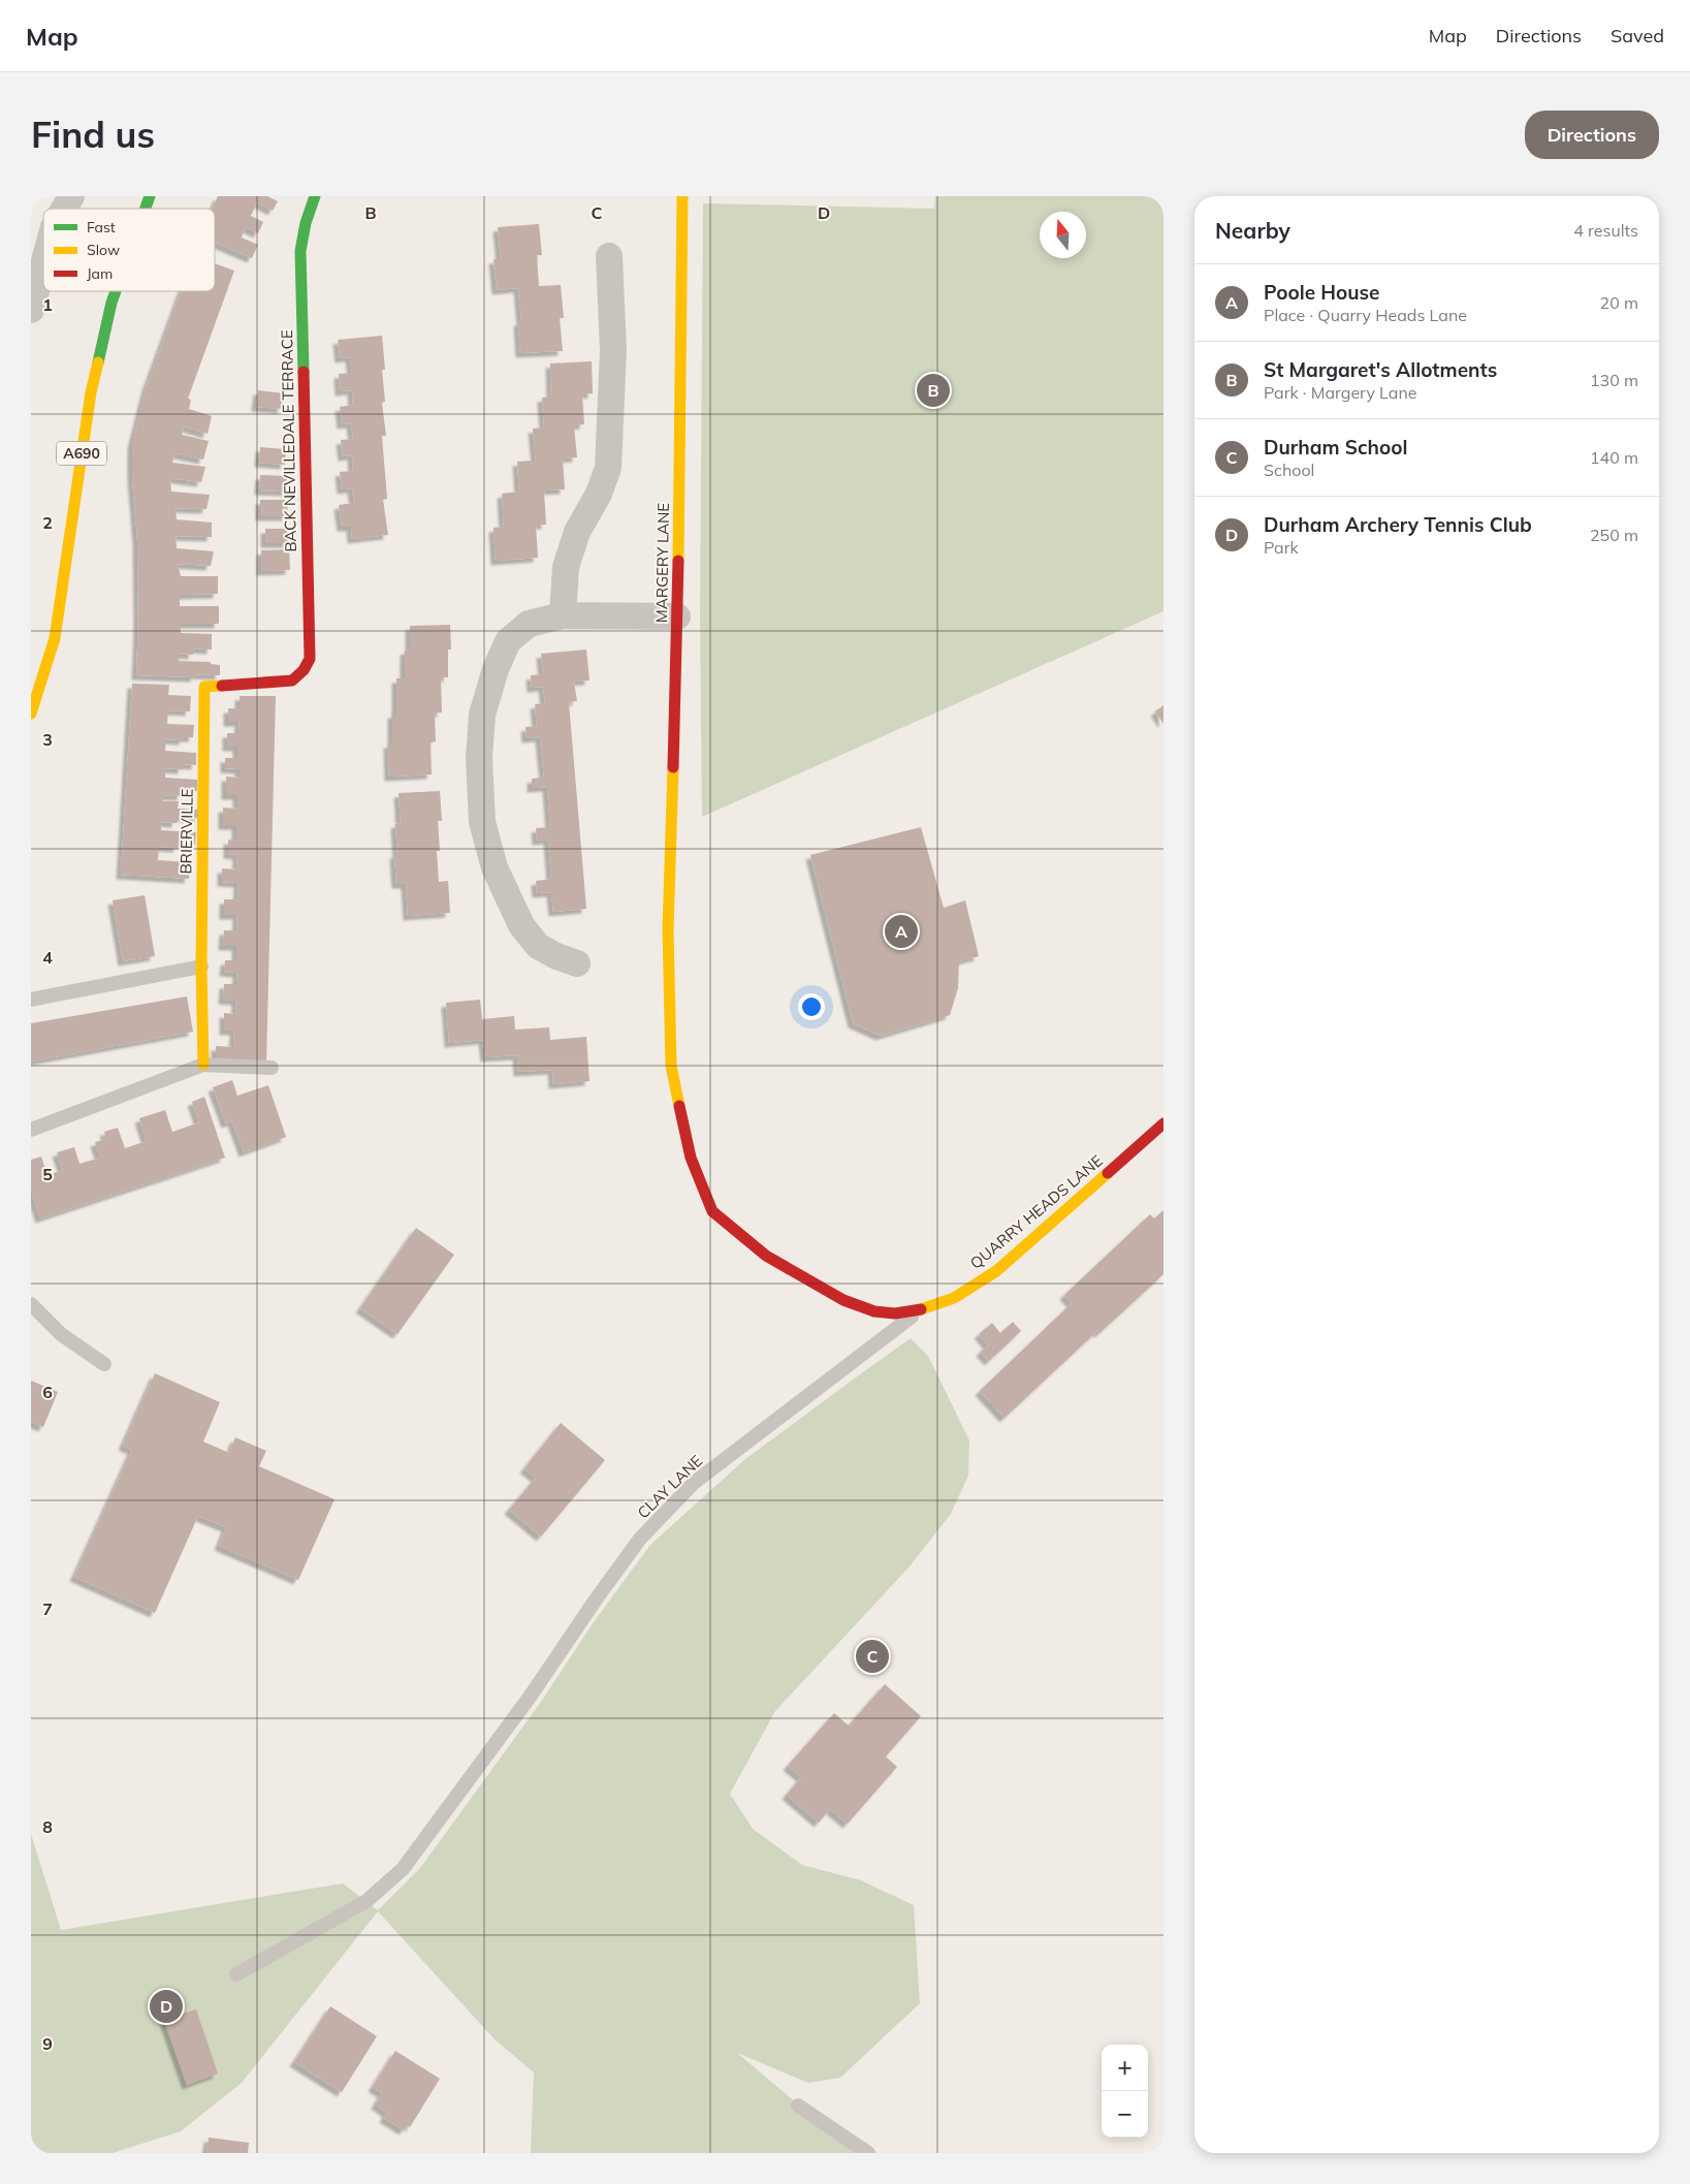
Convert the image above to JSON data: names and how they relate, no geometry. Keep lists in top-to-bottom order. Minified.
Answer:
{"streets":{"main road":["BACK NEVILLEDALE TERRACE","A690","MARGERY LANE","BRIERVILLE","QUARRY HEADS LANE"],"lane":["CLAY LANE"]},"crossings":[["BACK NEVILLEDALE TERRACE","BRIERVILLE"],["MARGERY LANE","QUARRY HEADS LANE"],["QUARRY HEADS LANE","CLAY LANE"]],"legend":["Fast","Slow","Jam"],"north":"top","page":{"header":"Map","nav":["Map","Directions","Saved"],"buttons":"Directions","title":"Find us","heading":["Nearby","4 results"],"list":[{"mark":"A","name":"Poole House","note":"Place · Quarry Heads Lane","value":"20 m"},{"mark":"B","name":"St Margaret's Allotments","note":"Park · Margery Lane","value":"130 m"},{"mark":"C","name":"Durham School","note":"School","value":"140 m"},{"mark":"D","name":"Durham Archery Tennis Club","note":"Park","value":"250 m"}],"pins":["B","A","C","D"],"map_buttons":["+","−"]},"grid":{"columns":["B","C","D"],"rows":["1","2","3","4","5","6","7","8","9"]}}
